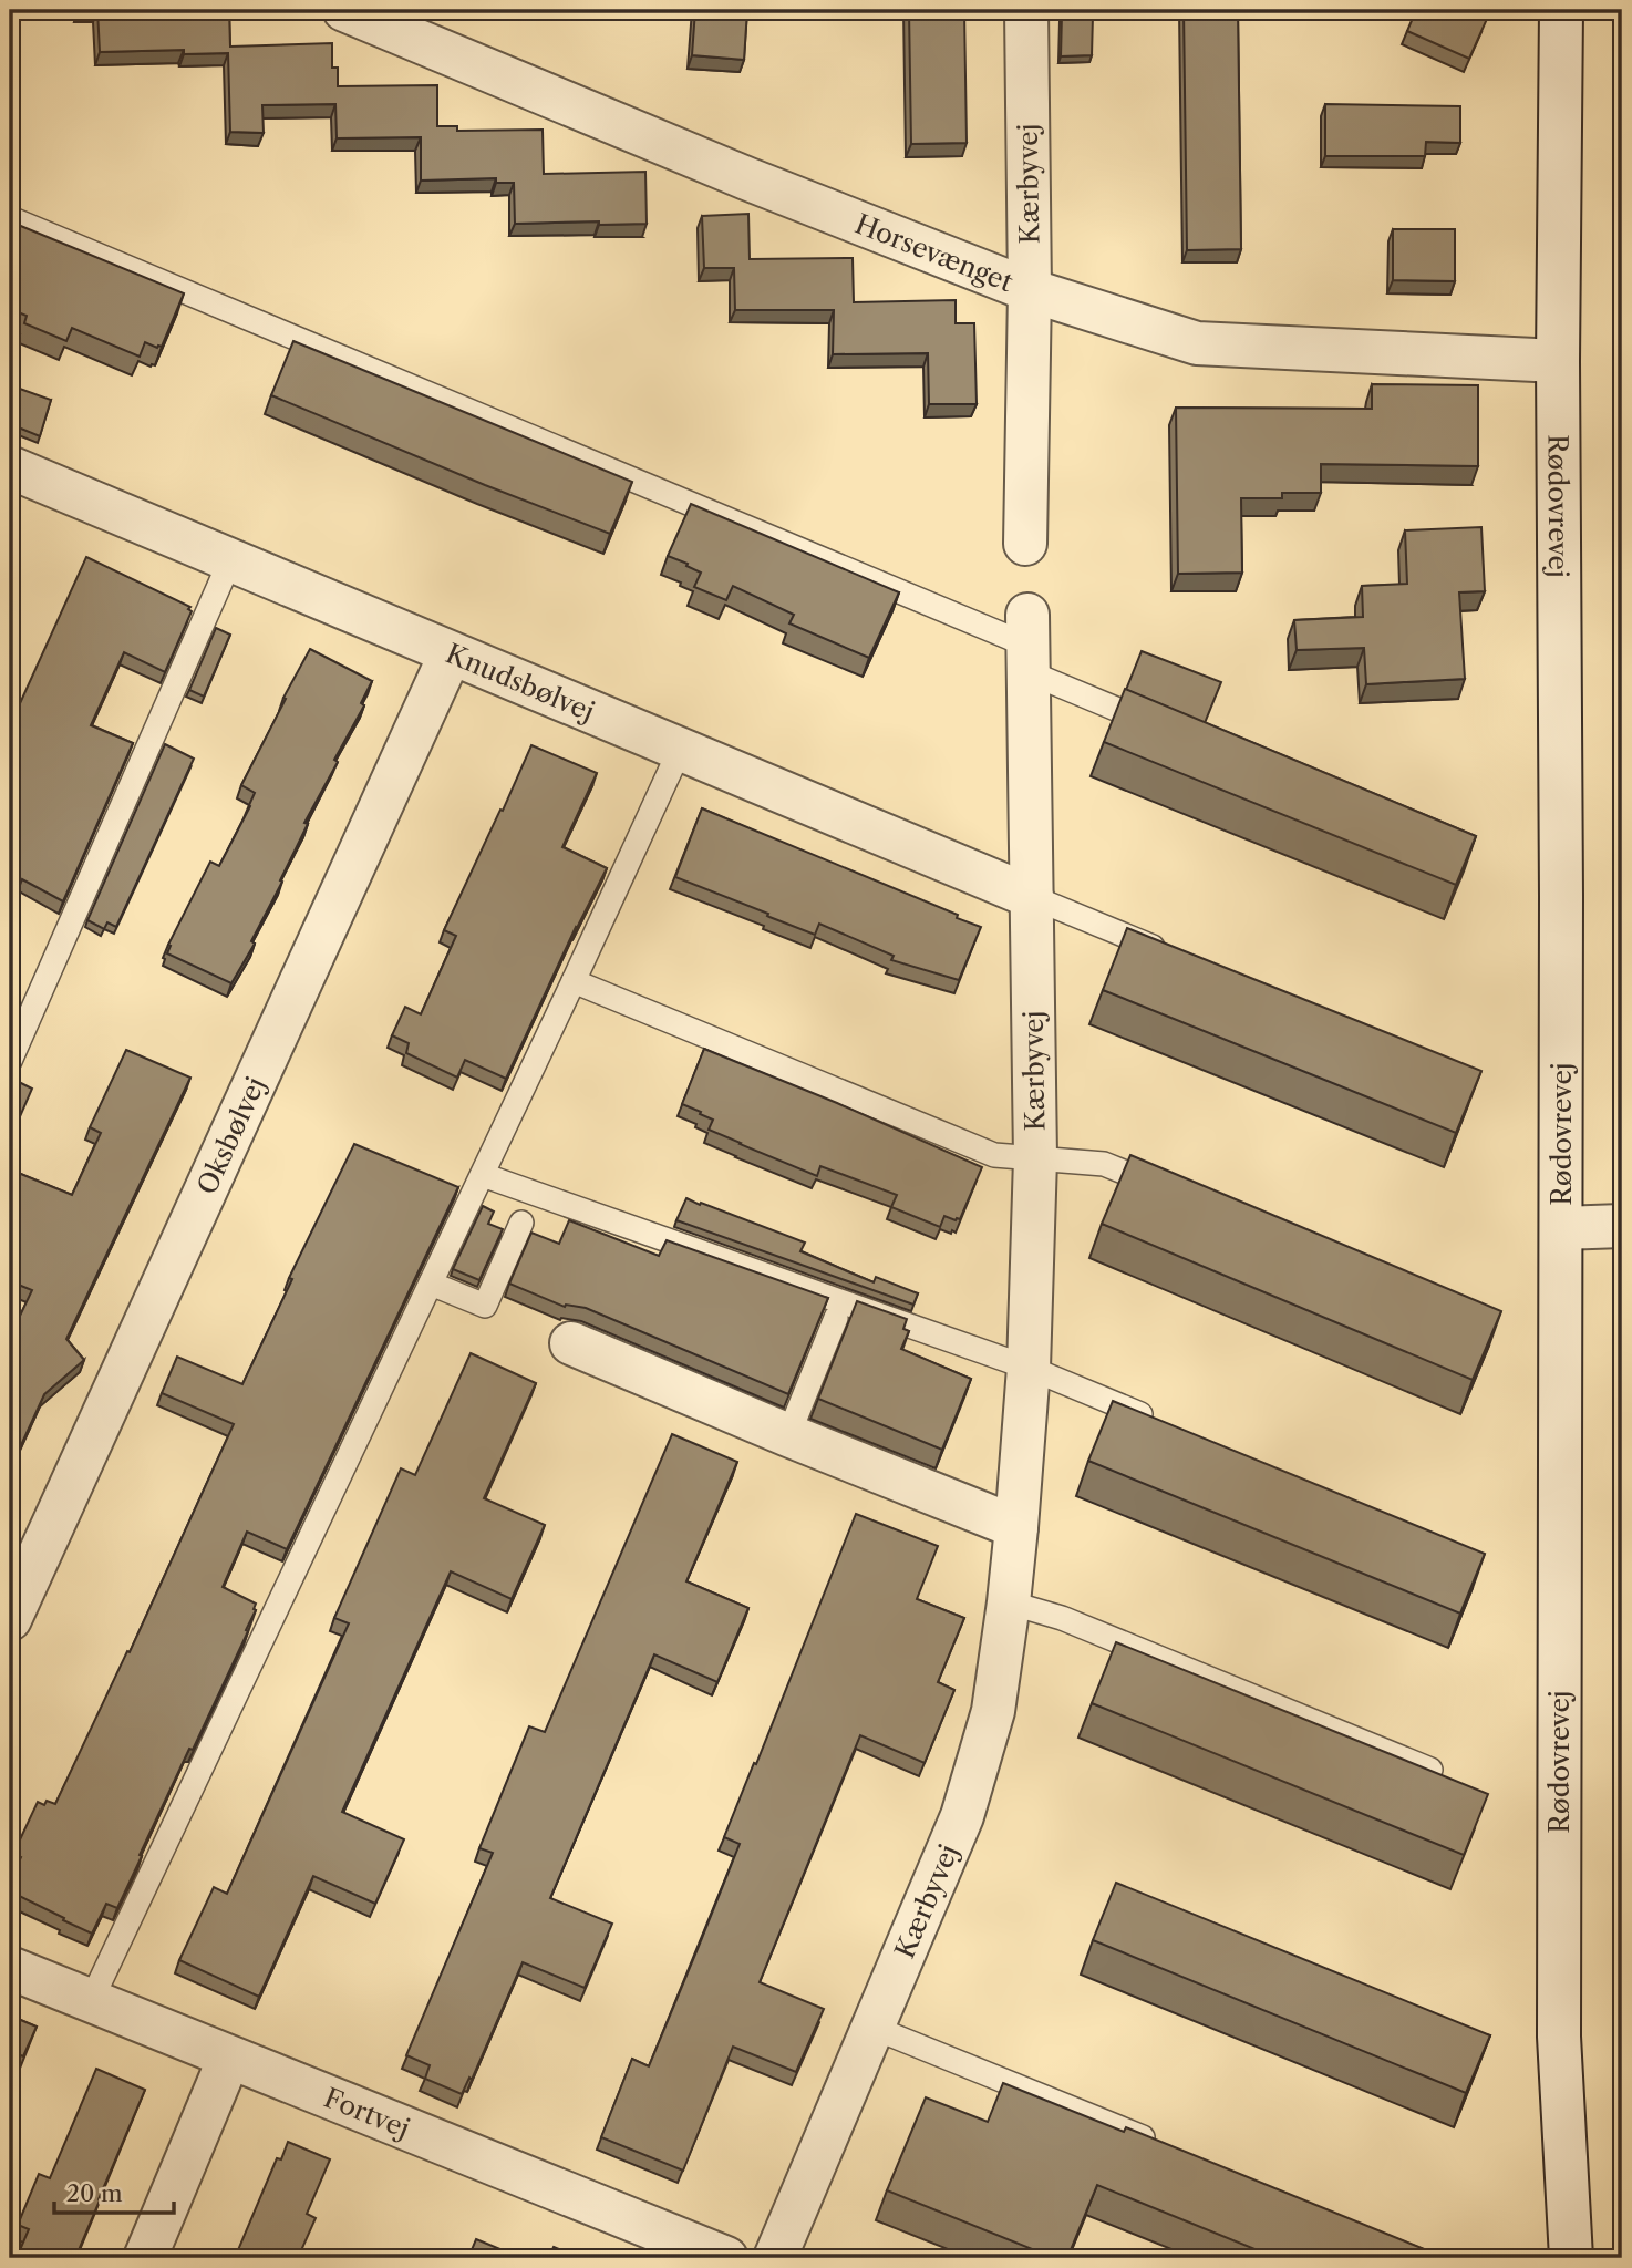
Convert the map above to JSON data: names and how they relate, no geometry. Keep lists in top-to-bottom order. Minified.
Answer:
{"streets":{"street":["Kærbyvej","Horsevænget","Rødovrevej","Knudsbølvej","Oksbølvej","Fortvej"]},"crossings":[["Kærbyvej","Horsevænget"],["Kærbyvej","Knudsbølvej"],["Horsevænget","Rødovrevej"],["Knudsbølvej","Oksbølvej"]],"scale_bar":"20 m"}
